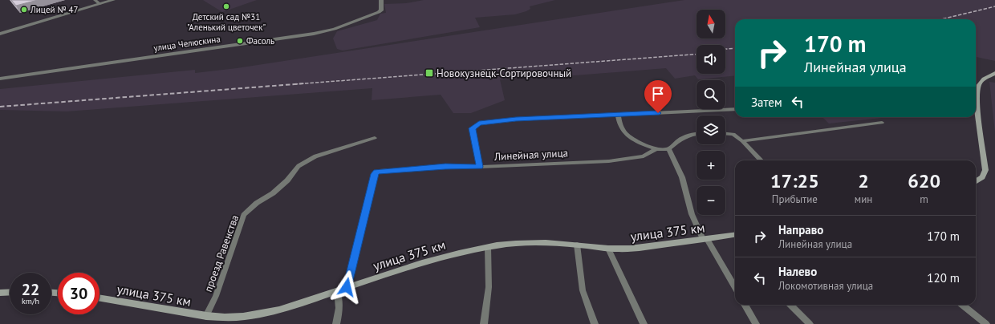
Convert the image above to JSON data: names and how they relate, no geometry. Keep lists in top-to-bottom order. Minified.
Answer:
{"streets":{"main road":["улица 375 км"],"street":["улица Челюскина","Линейная улица","проезд Равенства"]},"crossings":[["Линейная улица","улица 375 км"],["улица 375 км","проезд Равенства"]],"places":{"other":["Детский сад №31 \"Аленький цветочек\"","Лицей № 47","Фасоль"],"transit":["Новокузнецк-Сортировочный"]},"north":"top","page":{"map_buttons":["+","−"],"turn":["170 m","Линейная улица"],"then":"Затем","eta":["17:25","Прибытие","2","мин","620","m"],"list":[{"name":"Направо","note":"Линейная улица","value":"170 m"},{"name":"Налево","note":"Локомотивная улица","value":"120 m"}],"speed":"22 km/h","limit":"30"}}
